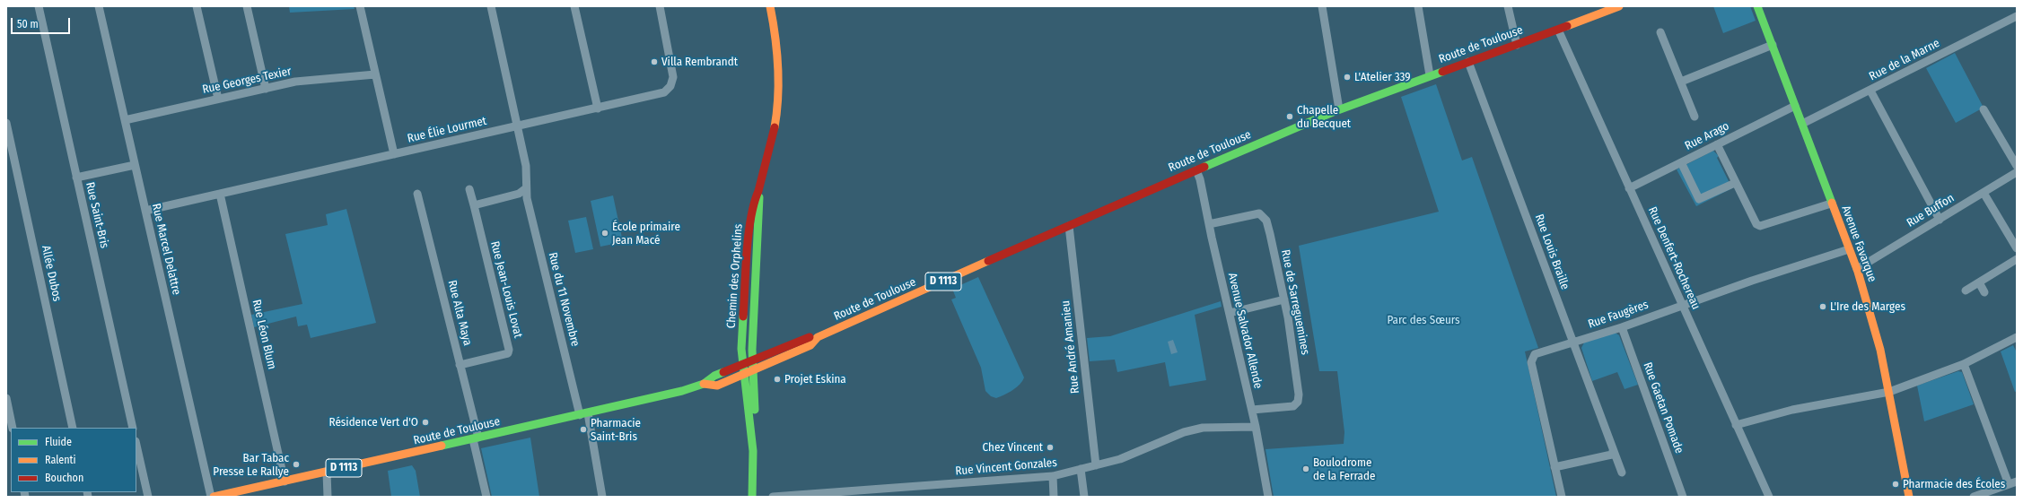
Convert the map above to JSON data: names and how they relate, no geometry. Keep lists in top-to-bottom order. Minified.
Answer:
{"streets":{"main road":["Route de Toulouse","Avenue Favarque","Chemin des Orphelins","D 1113"],"street":["Rue de la Marne","Rue Georges Texier","Rue Élie Lourmet","Rue Arago","Rue Buffon","Rue Saint-Bris","Rue Marcel Delattre","Rue Louis Braille","Rue Denfert-Rochereau","Allée Dubos","Rue Jean-Louis Lovat","Rue du 11 Novembre","Rue de Sarreguemines","Rue Alta Maya","Rue Faugères","Avenue Salvador Allende","Rue Léon Blum","Rue André Amanieu","Rue Gaetan Pomade","Rue Vincent Gonzales"]},"crossings":[["Route de Toulouse","Rue Louis Braille"],["Route de Toulouse","Rue Denfert-Rochereau"],["Route de Toulouse","Chemin des Orphelins"],["Route de Toulouse","Rue du 11 Novembre"],["Route de Toulouse","Rue Alta Maya"],["Route de Toulouse","Avenue Salvador Allende"],["Route de Toulouse","Rue Léon Blum"],["Route de Toulouse","Rue André Amanieu"],["Rue de la Marne","Avenue Favarque"],["Rue Georges Texier","Rue Marcel Delattre"],["Rue Élie Lourmet","Rue Marcel Delattre"],["Rue Élie Lourmet","Rue du 11 Novembre"],["Rue Élie Lourmet","Rue Léon Blum"],["Rue Arago","Avenue Favarque"],["Rue Arago","Rue Denfert-Rochereau"],["Rue Buffon","Avenue Favarque"],["Avenue Favarque","Rue Faugères"],["Rue Louis Braille","Rue Faugères"],["Rue Denfert-Rochereau","Rue Faugères"],["Rue Jean-Louis Lovat","Rue Alta Maya"],["Rue de Sarreguemines","Avenue Salvador Allende"],["Rue Faugères","Rue Gaetan Pomade"],["Avenue Salvador Allende","Rue Vincent Gonzales"],["Rue André Amanieu","Rue Vincent Gonzales"]],"parks":["Parc des Sœurs"],"places":["Villa Rembrandt","L'Atelier 339","Chapelle du Becquet","École primaire Jean Macé","L'Ire des Marges","Projet Eskina","Résidence Vert d'O","Pharmacie Saint-Bris","Chez Vincent","Bar Tabac Presse Le Rallye","Boulodrome de la Ferrade","Pharmacie des Écoles"],"legend":["Fluide","Ralenti","Bouchon"],"scale_bar":"50 m"}
